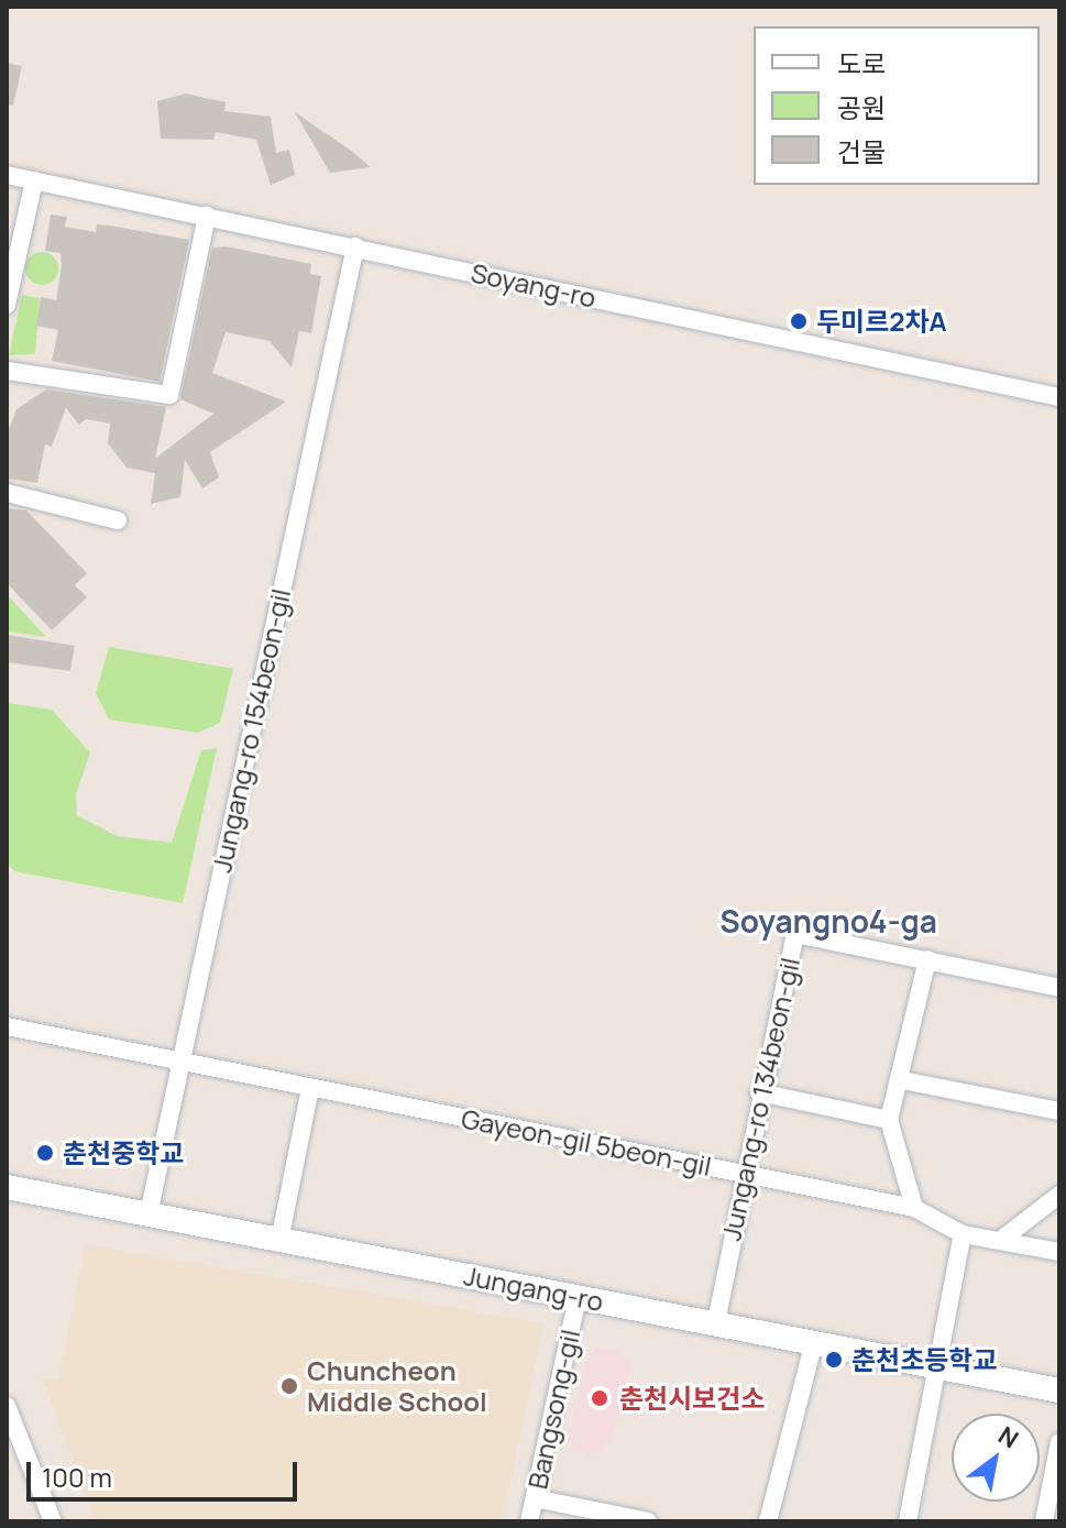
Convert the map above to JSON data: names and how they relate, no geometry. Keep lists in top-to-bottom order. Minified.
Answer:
{"streets":{"street":["Soyang-ro","Jungang-ro 154beon-gil","Jungang-ro 134beon-gil","Gayeon-gil 5beon-gil","Jungang-ro","Bangsong-gil"]},"crossings":[["Soyang-ro","Jungang-ro 154beon-gil"],["Jungang-ro 154beon-gil","Gayeon-gil 5beon-gil"],["Jungang-ro 154beon-gil","Jungang-ro"],["Jungang-ro 134beon-gil","Gayeon-gil 5beon-gil"],["Jungang-ro 134beon-gil","Jungang-ro"],["Jungang-ro","Bangsong-gil"]],"districts":["Soyangno4-ga"],"places":["두미르2차A","춘천중학교","춘천초등학교","Chuncheon Middle School","춘천시보건소"],"legend":["도로","공원","건물"],"scale_bar":"100 m","north":"top right"}
